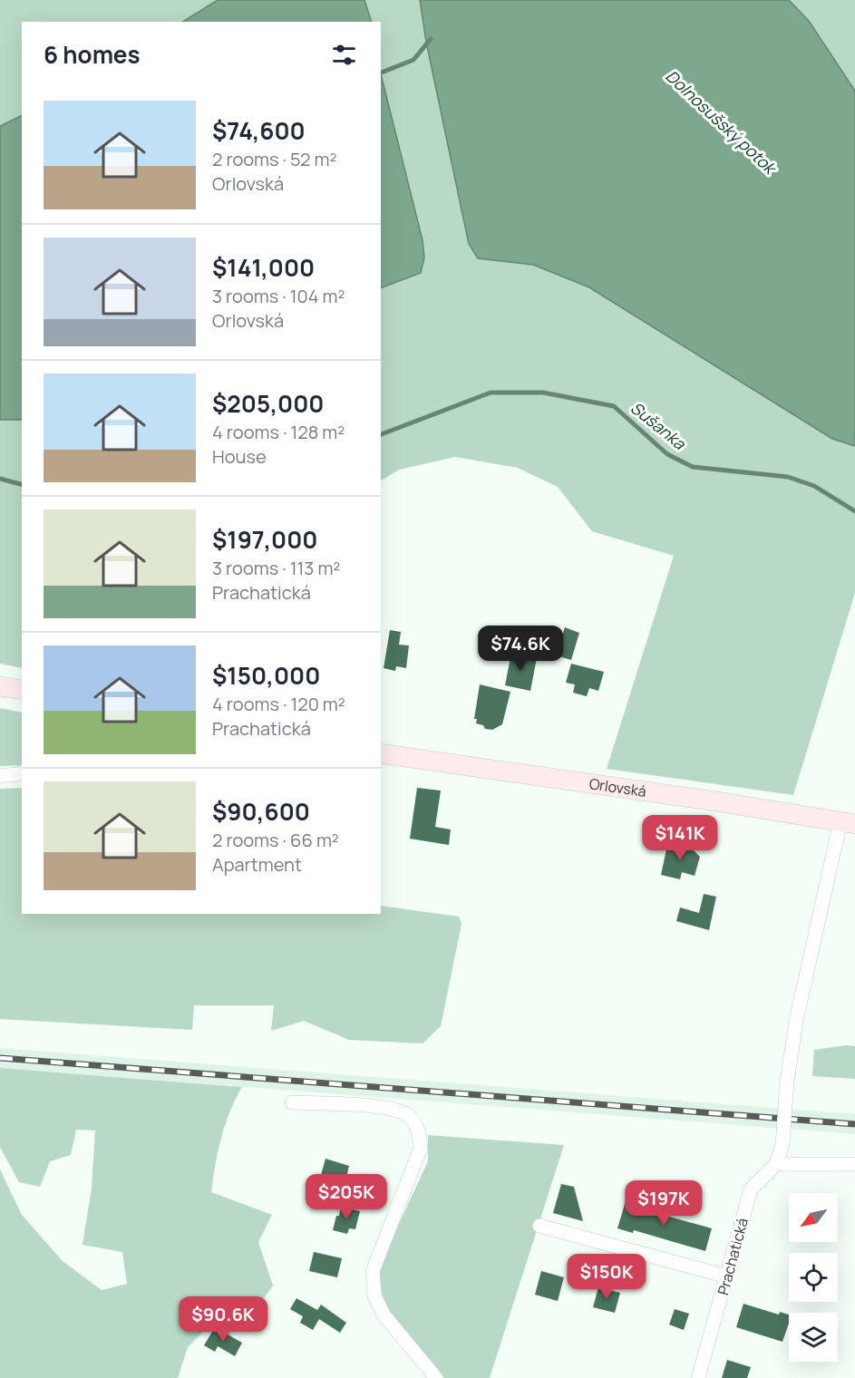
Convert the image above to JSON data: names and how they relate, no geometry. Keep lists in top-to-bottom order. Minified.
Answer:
{"streets":{"main road":["Orlovská"],"street":["Prachatická"]},"crossings":[["Orlovská","Prachatická"]],"water":["Dolnosušský potok","Sušanka"],"north":"bottom left","page":{"heading":"6 homes","list":[{"name":"$74,600","note":"2 rooms · 52 m² · Orlovská"},{"name":"$141,000","note":"3 rooms · 104 m² · Orlovská"},{"name":"$205,000","note":"4 rooms · 128 m² · House"},{"name":"$197,000","note":"3 rooms · 113 m² · Prachatická"},{"name":"$150,000","note":"4 rooms · 120 m² · Prachatická"},{"name":"$90,600","note":"2 rooms · 66 m² · Apartment"}],"price":["$74.6K","$141K","$205K","$197K","$150K","$90.6K"]}}
